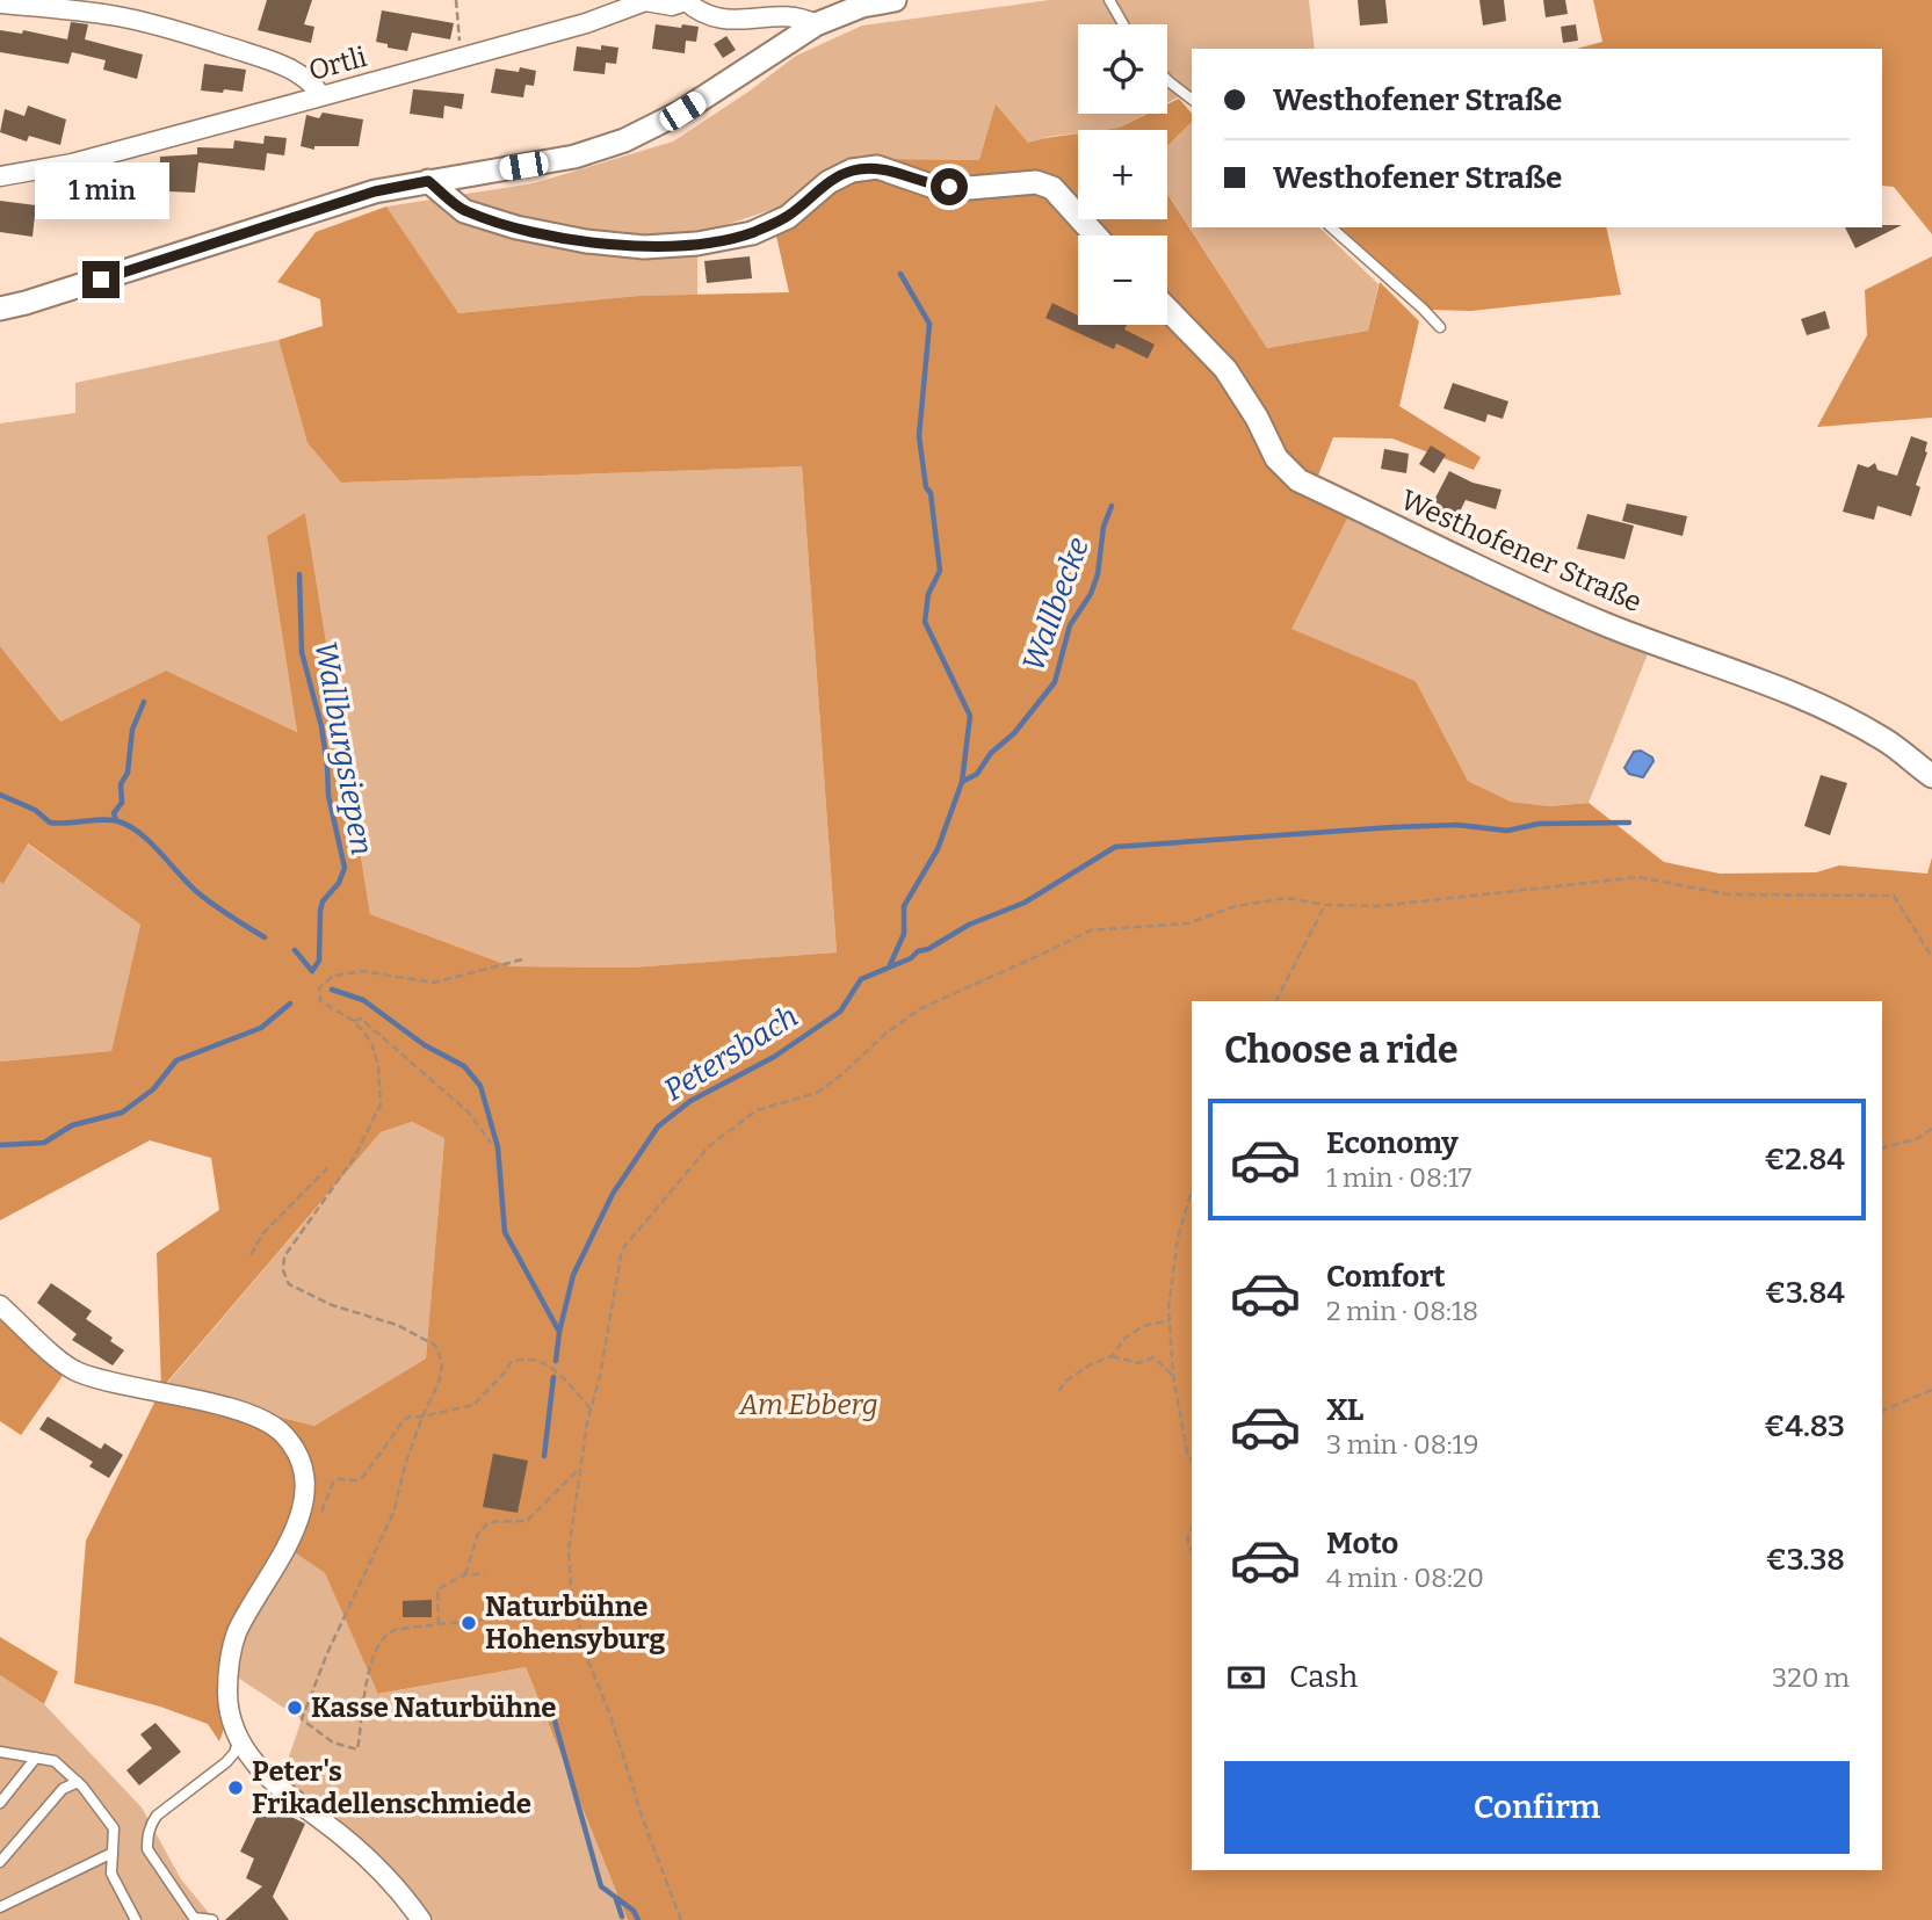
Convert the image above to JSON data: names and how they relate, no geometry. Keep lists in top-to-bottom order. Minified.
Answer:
{"streets":{"street":["Ortli","Westhofener Straße"]},"water":["Wallbecke","Wallburgsiepen","Petersbach"],"parks":["Am Ebberg"],"places":["Naturbühne Hohensyburg","Kasse Naturbühne","Peter's Frikadellenschmiede"],"page":{"map_buttons":["+","−"],"banner":["Westhofener Straße","Westhofener Straße"],"bubble":"1 min","heading":"Choose a ride","list":[{"name":"Economy","note":"1 min · 08:17","value":"€2.84"},{"name":"Comfort","note":"2 min · 08:18","value":"€3.84"},{"name":"XL","note":"3 min · 08:19","value":"€4.83"},{"name":"Moto","note":"4 min · 08:20","value":"€3.38"}],"pay":["Cash","320 m"],"buttons":"Confirm"}}
